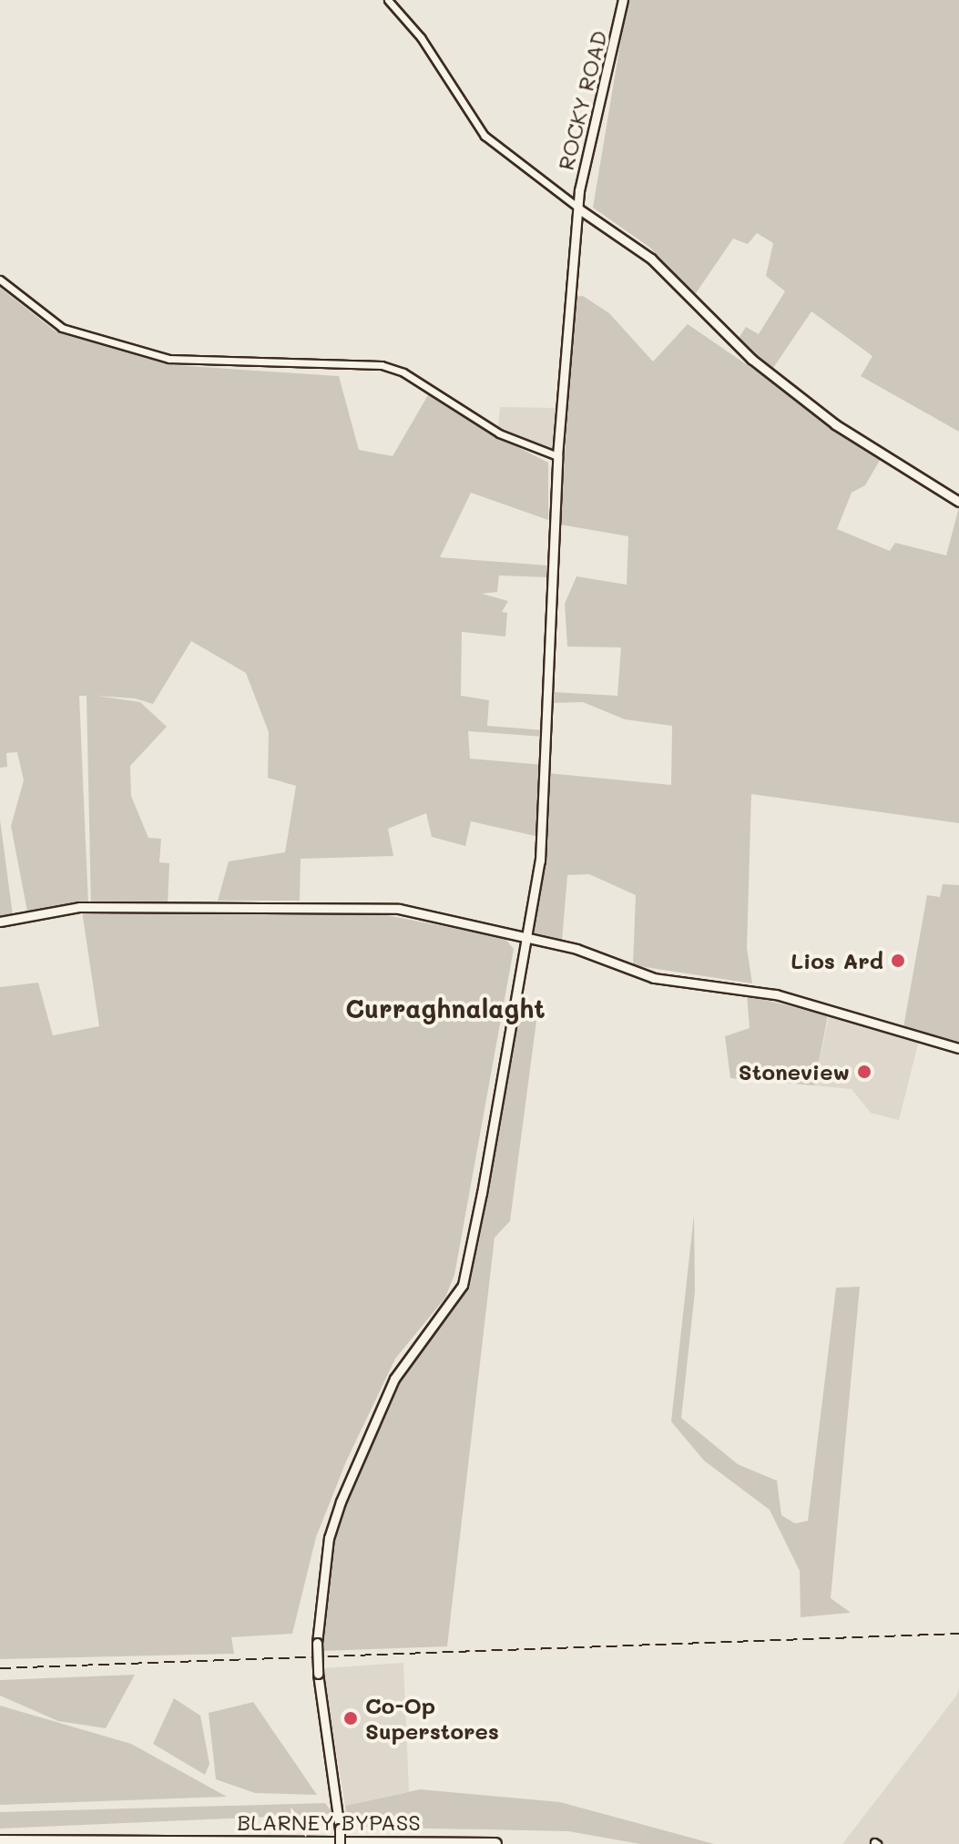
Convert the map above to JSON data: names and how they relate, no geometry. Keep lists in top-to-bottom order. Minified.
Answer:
{"streets":{"highway":["BLARNEY BYPASS"],"street":["ROCKY ROAD"]},"districts":["Curraghnalaght"],"places":["Lios Ard","Stoneview","Co-Op Superstores"]}
